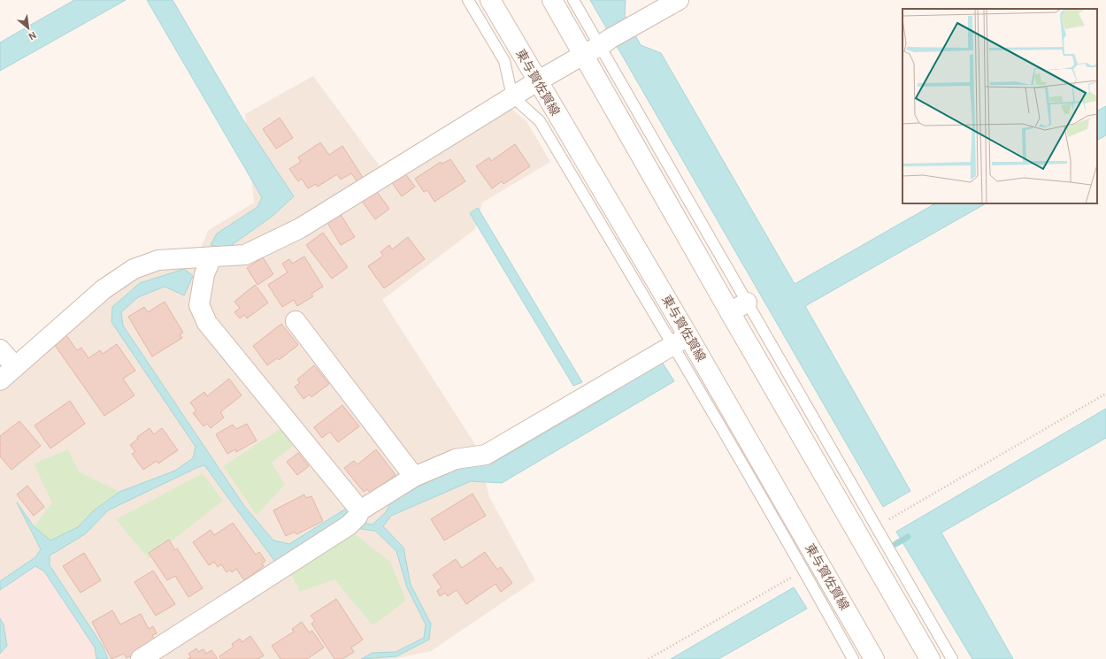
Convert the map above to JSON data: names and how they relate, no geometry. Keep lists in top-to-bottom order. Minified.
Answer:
{"streets":{"street":["東与賀佐賀線"]},"north":"bottom right"}
